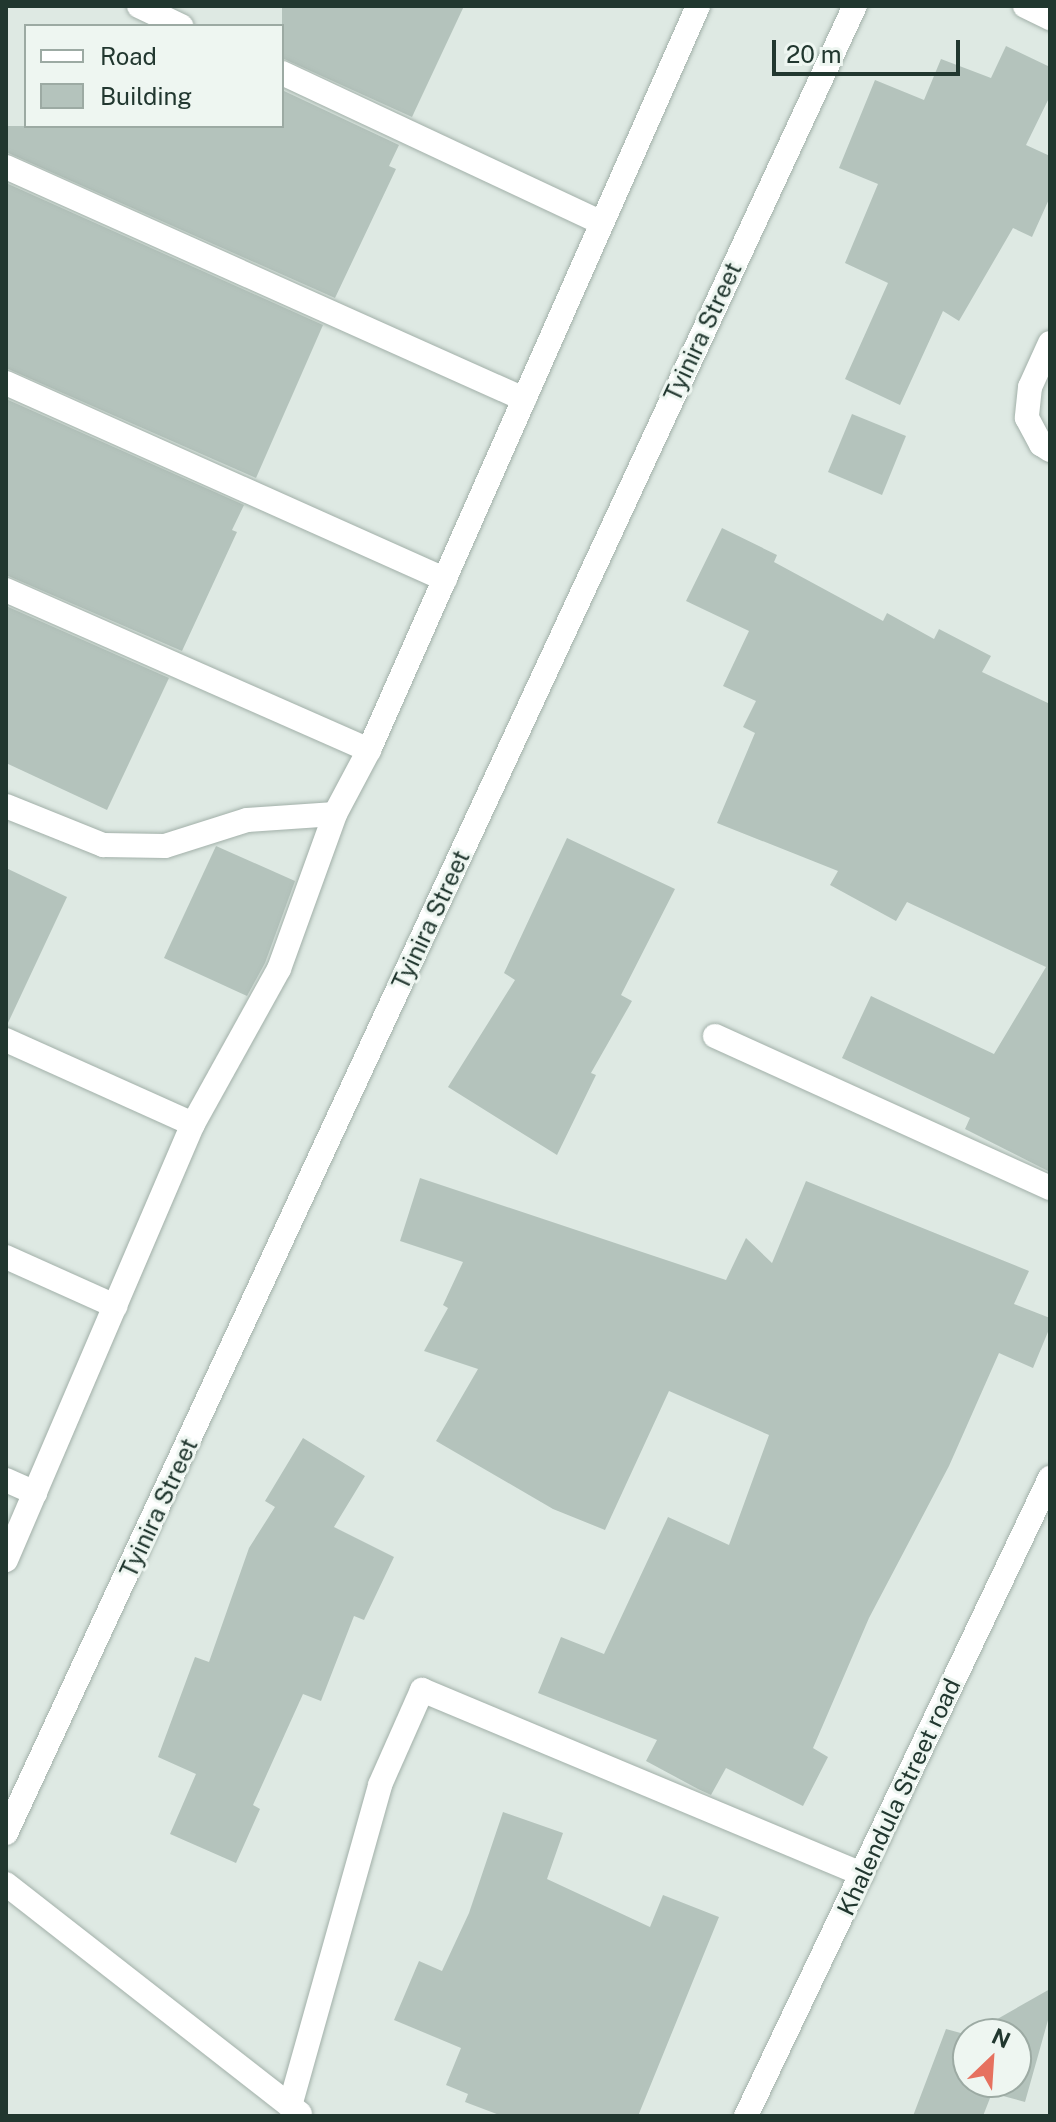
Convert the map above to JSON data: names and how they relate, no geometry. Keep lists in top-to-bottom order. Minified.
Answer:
{"streets":{"street":["Tyinira Street","Khalendula Street road"]},"legend":["Road","Building"],"scale_bar":"20 m","north":"top right"}
